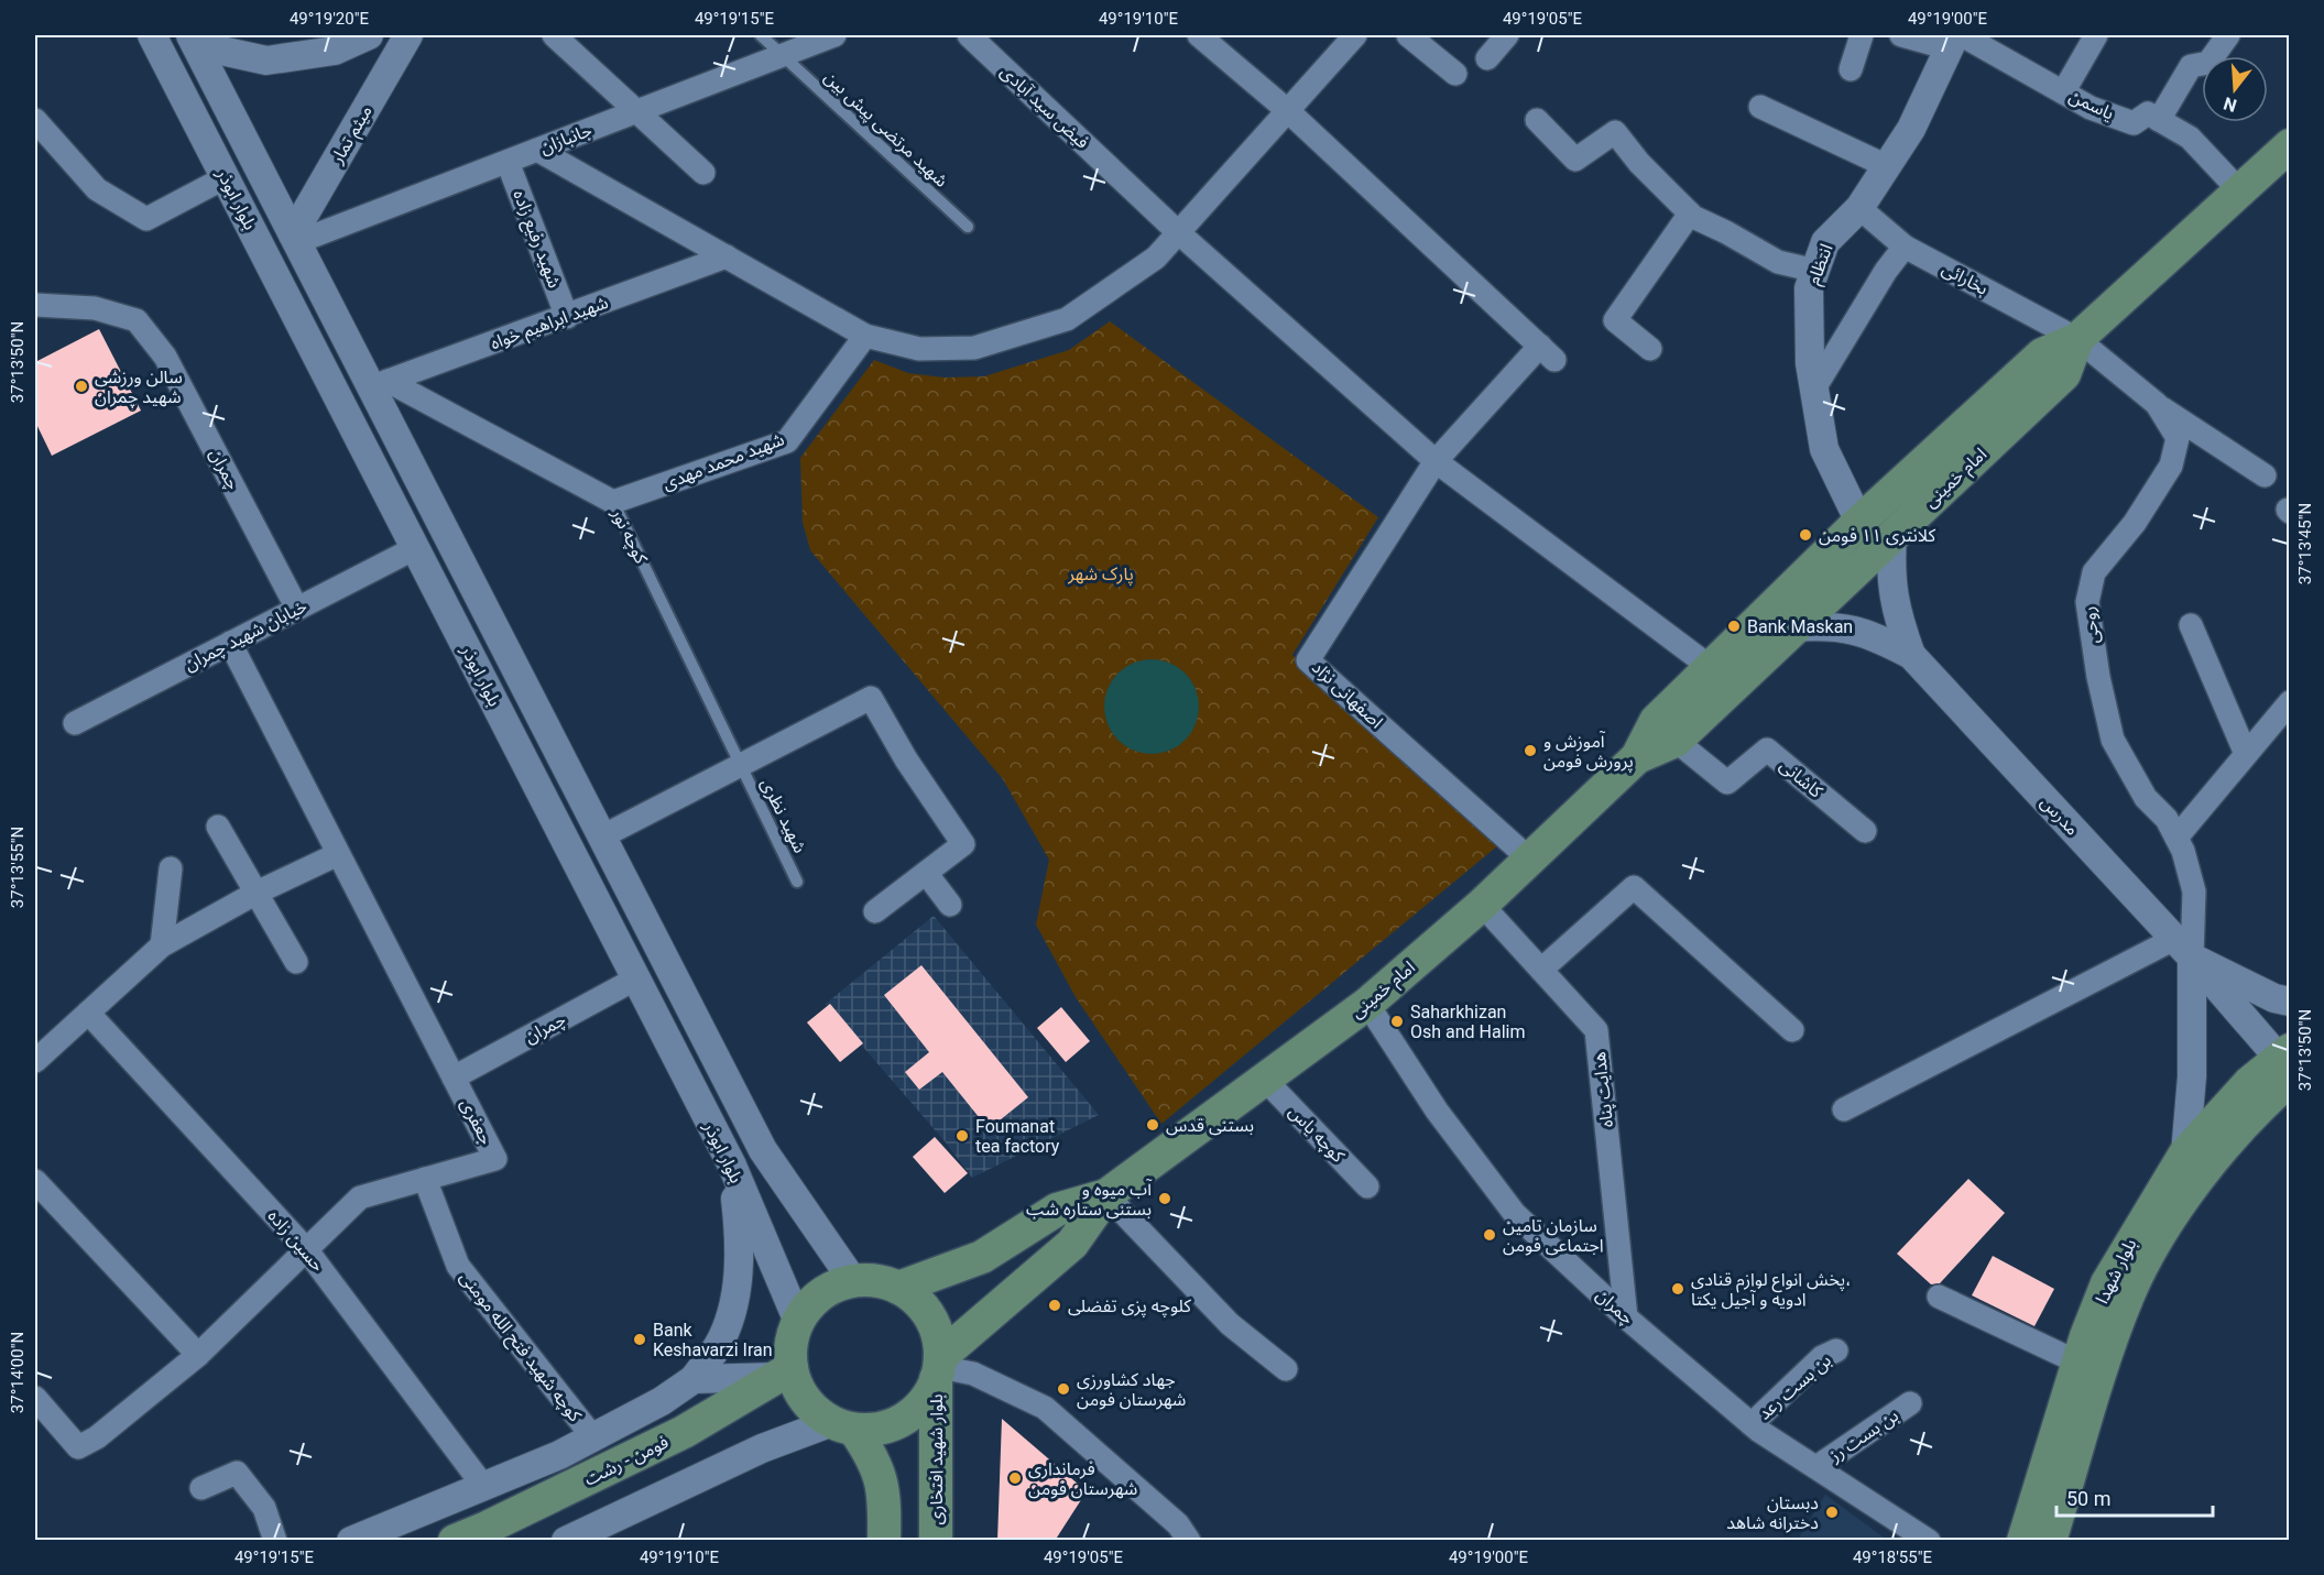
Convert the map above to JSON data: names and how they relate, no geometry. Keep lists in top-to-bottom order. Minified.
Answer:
{"streets":{"main road":["امام خمینی","بلوار شهدا","بلوار شهید افتخاری","فومن - رشت"],"street":["یاسمن","فیض سید آبادی","میثم تمار","جانبازان","بلوار ابوذر","شهید رفیع زاده","انتظام","بخارائی","شهید ابراهیم خواه","شهید محمد مهدی","چمران","کوچه نور","روحی","خیابان شهید چمران","اصفهانی نژاد","کاشانی","مدرس","هدایت پناه","جعفری","کوچه یاس","حسین زاده","کوچه شهید فتح الله مومنی","بن بست رعد","بن بست رز"],"lane":["شهید مرتضی پیش بین","شهید نظری"]},"crossings":[["یاسمن","انتظام"],["شهید مرتضی پیش بین","جانبازان"],["میثم تمار","جانبازان"],["میثم تمار","بلوار ابوذر"],["جانبازان","بلوار ابوذر"],["جانبازان","شهید رفیع زاده"],["بلوار ابوذر","شهید ابراهیم خواه"],["بلوار ابوذر","چمران"],["بلوار ابوذر","امام خمینی"],["بلوار ابوذر","کوچه نور"],["بلوار ابوذر","خیابان شهید چمران"],["بلوار ابوذر","بلوار شهید افتخاری"],["بلوار ابوذر","فومن - رشت"],["شهید رفیع زاده","شهید ابراهیم خواه"],["انتظام","بخارائی"],["انتظام","امام خمینی"],["بخارائی","امام خمینی"],["بخارائی","روحی"],["شهید ابراهیم خواه","کوچه نور"],["شهید محمد مهدی","کوچه نور"],["چمران","امام خمینی"],["چمران","خیابان شهید چمران"],["چمران","هدایت پناه"],["چمران","جعفری"],["چمران","بن بست رعد"],["چمران","بن بست رز"],["امام خمینی","روحی"],["امام خمینی","اصفهانی نژاد"],["امام خمینی","کاشانی"],["امام خمینی","مدرس"],["امام خمینی","هدایت پناه"],["امام خمینی","کوچه یاس"],["امام خمینی","بلوار شهید افتخاری"],["امام خمینی","فومن - رشت"],["کوچه نور","شهید نظری"],["روحی","مدرس"],["خیابان شهید چمران","جعفری"],["مدرس","بلوار شهدا"],["جعفری","حسین زاده"],["جعفری","کوچه شهید فتح الله مومنی"],["بلوار شهید افتخاری","فومن - رشت"]],"parks":["پارک شهر"],"places":["سالن ورزشی شهید چمران","کلانتری ۱۱ فومن","Bank Maskan","آموزش و پرورش فومن","Saharkhizan Osh and Halim","بستنی قدس","Foumanat tea factory","آب میوه و بستنی ستاره شب","سازمان تامین اجتماعی فومن","پخش انواع لوازم قنادی، ادویه و آجیل یکتا","کلوچه پزی تفضلی","Bank Keshavarzi Iran","جهاد کشاورزی شهرستان فومن","فرمانداری شهرستان فومن","دبستان دخترانه شاهد"],"scale_bar":"50 m","north":"bottom","coordinates":["49°19'20\"E","49°19'15\"E","49°19'10\"E","49°19'05\"E","49°19'00\"E","37°13'50\"N","37°13'45\"N","37°13'55\"N","37°14'00\"N","49°18'55\"E"]}
